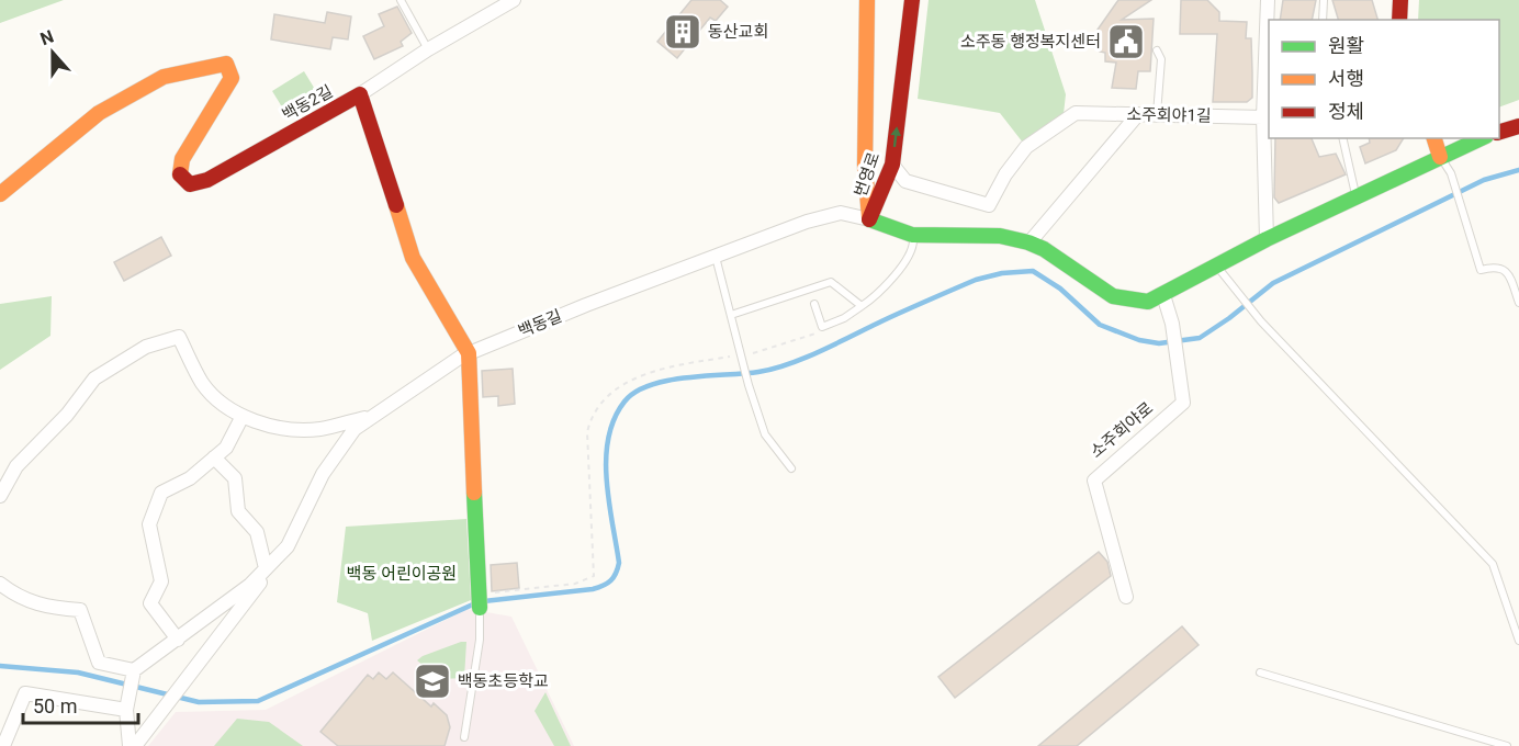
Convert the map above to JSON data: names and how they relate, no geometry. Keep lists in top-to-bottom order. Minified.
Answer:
{"streets":{"street":["백동2길","소주회야1길","번영로","백동길","소주회야로"]},"crossings":[["소주회야1길","번영로"],["번영로","백동길"]],"parks":["백동 어린이공원"],"places":{"building":["동산교회"],"public building":["소주동 행정복지센터"],"school or university":["백동초등학교"]},"legend":["원활","서행","정체"],"scale_bar":"50 m","north":"top"}
